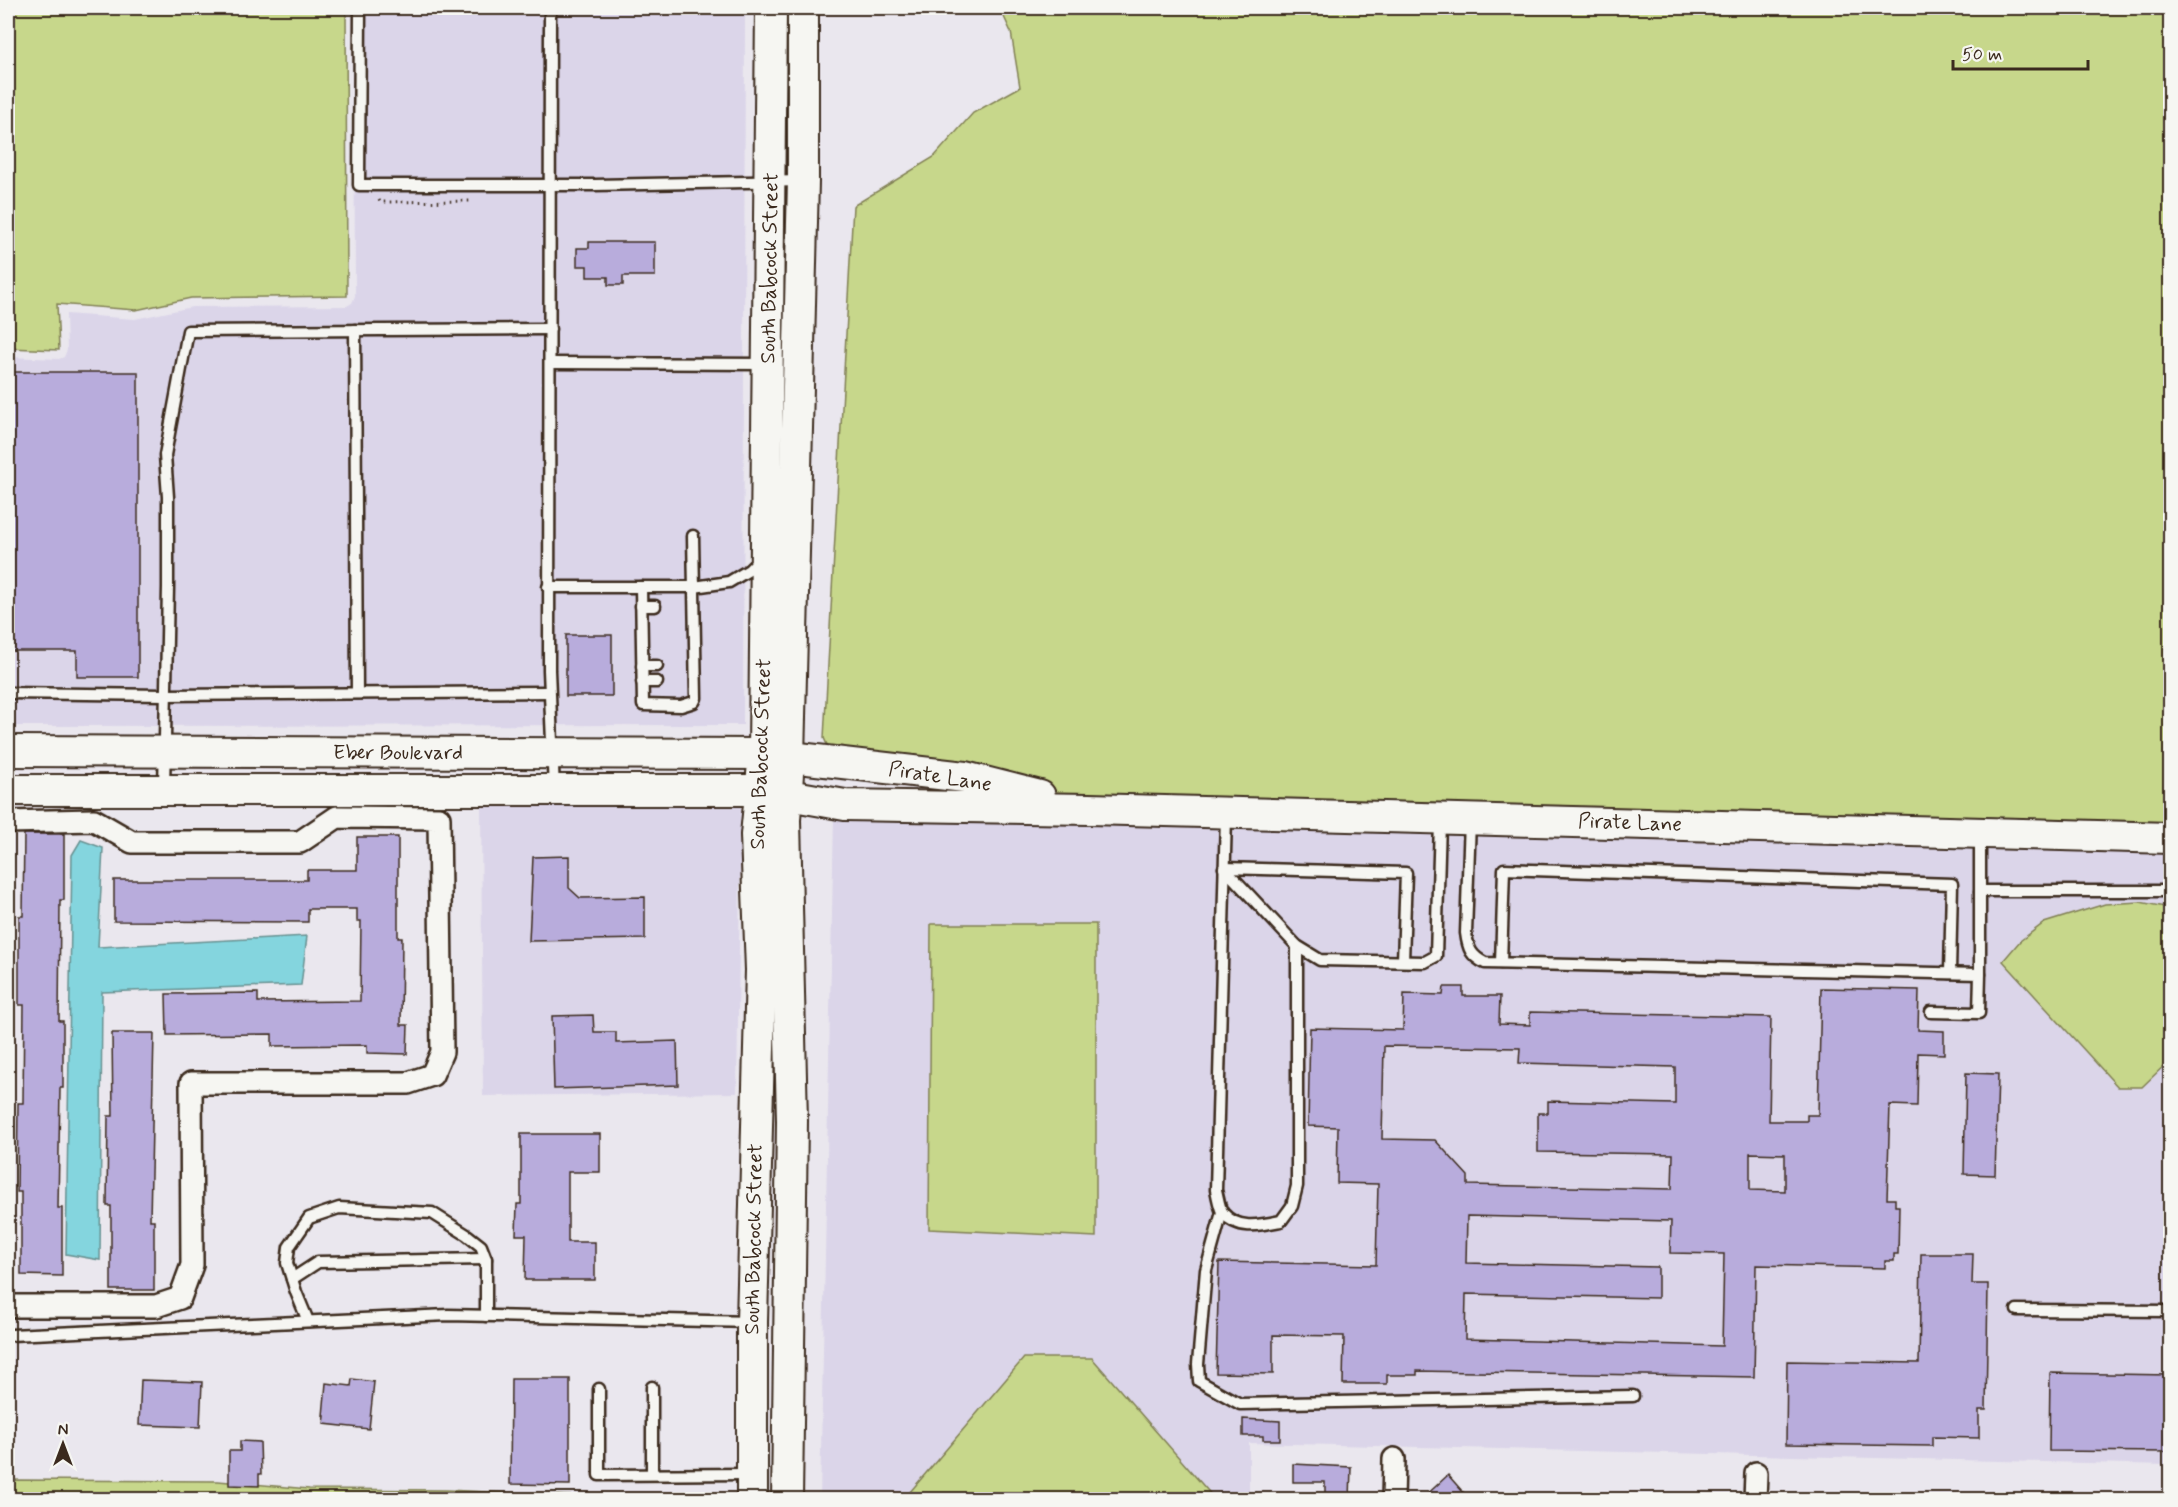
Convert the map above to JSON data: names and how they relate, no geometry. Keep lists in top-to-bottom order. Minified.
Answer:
{"streets":{"street":["South Babcock Street","Eber Boulevard","Pirate Lane"]},"crossings":[["South Babcock Street","Eber Boulevard"],["South Babcock Street","Pirate Lane"],["Eber Boulevard","Pirate Lane"]],"scale_bar":"50 m","north":"top"}
